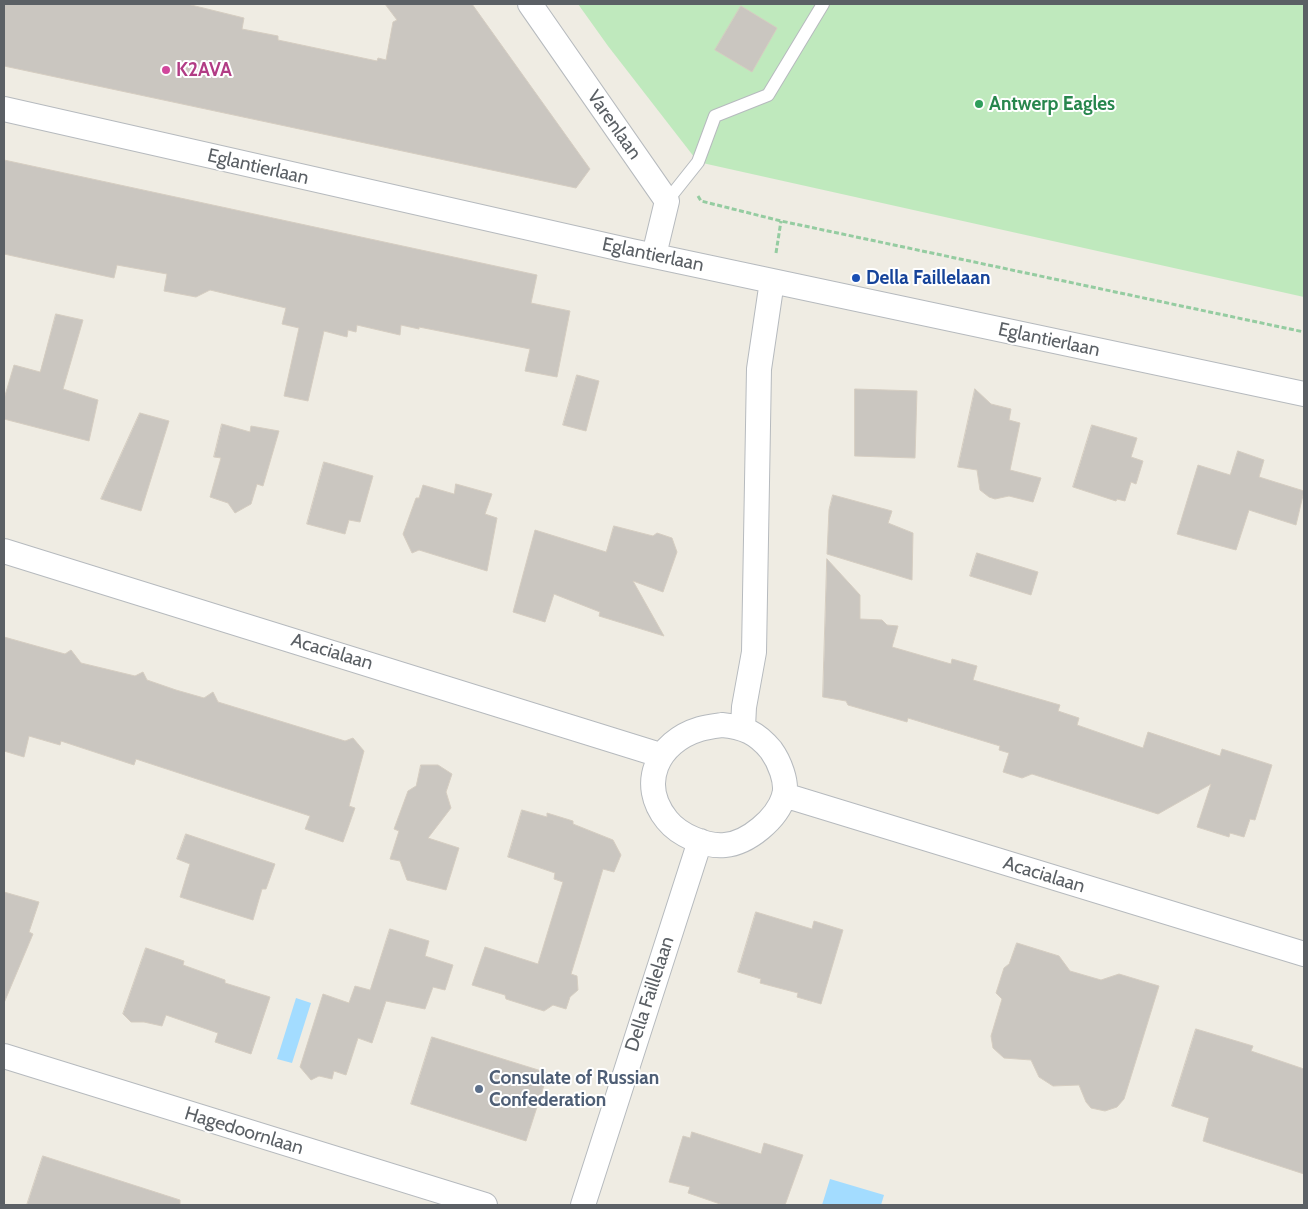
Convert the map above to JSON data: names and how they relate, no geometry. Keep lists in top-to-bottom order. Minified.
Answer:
{"streets":{"street":["Varenlaan","Eglantierlaan","Acacialaan","Della Faillelaan","Hagedoornlaan"]},"crossings":[["Acacialaan","Della Faillelaan"]],"places":["K2AVA","Antwerp Eagles","Della Faillelaan","Consulate of Russian Confederation"]}
